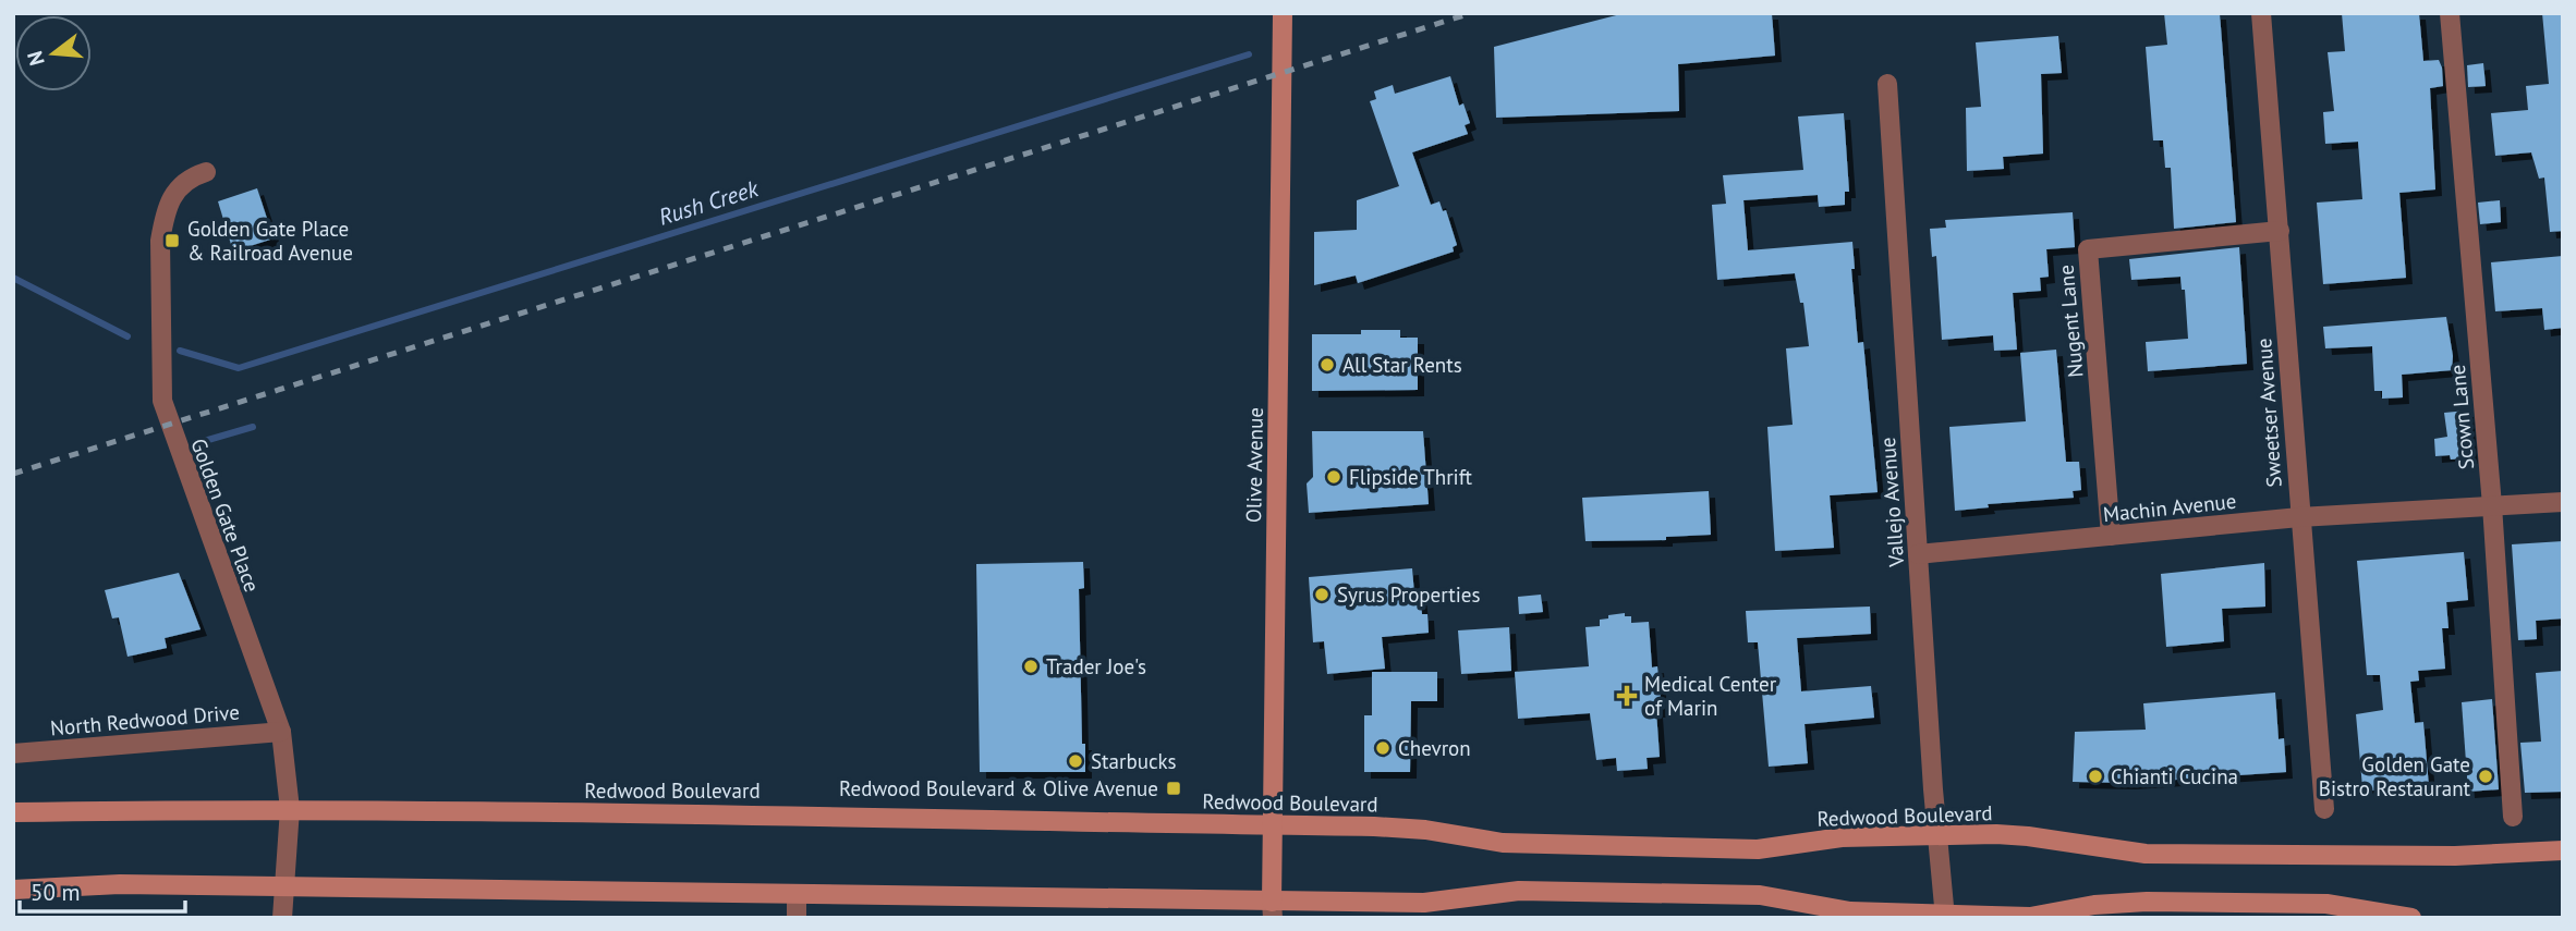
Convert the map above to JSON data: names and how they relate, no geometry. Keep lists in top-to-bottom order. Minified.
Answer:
{"streets":{"main road":["Olive Avenue","Redwood Boulevard"],"street":["Nugent Lane","Sweetser Avenue","Scown Lane","Vallejo Avenue","Machin Avenue","Golden Gate Place","North Redwood Drive"]},"crossings":[["Nugent Lane","Sweetser Avenue"],["Nugent Lane","Machin Avenue"],["Sweetser Avenue","Machin Avenue"],["Scown Lane","Machin Avenue"],["Olive Avenue","Redwood Boulevard"],["Vallejo Avenue","Machin Avenue"],["Vallejo Avenue","Redwood Boulevard"],["Golden Gate Place","North Redwood Drive"],["Golden Gate Place","Redwood Boulevard"]],"water":["Rush Creek"],"places":{"transit":["Golden Gate Place & Railroad Avenue","Redwood Boulevard & Olive Avenue"],"other":["All Star Rents","Flipside Thrift","Syrus Properties","Trader Joe's","Chevron","Starbucks","Chianti Cucina","Golden Gate Bistro Restaurant"],"health":["Medical Center of Marin"]},"scale_bar":"50 m","north":"left"}
